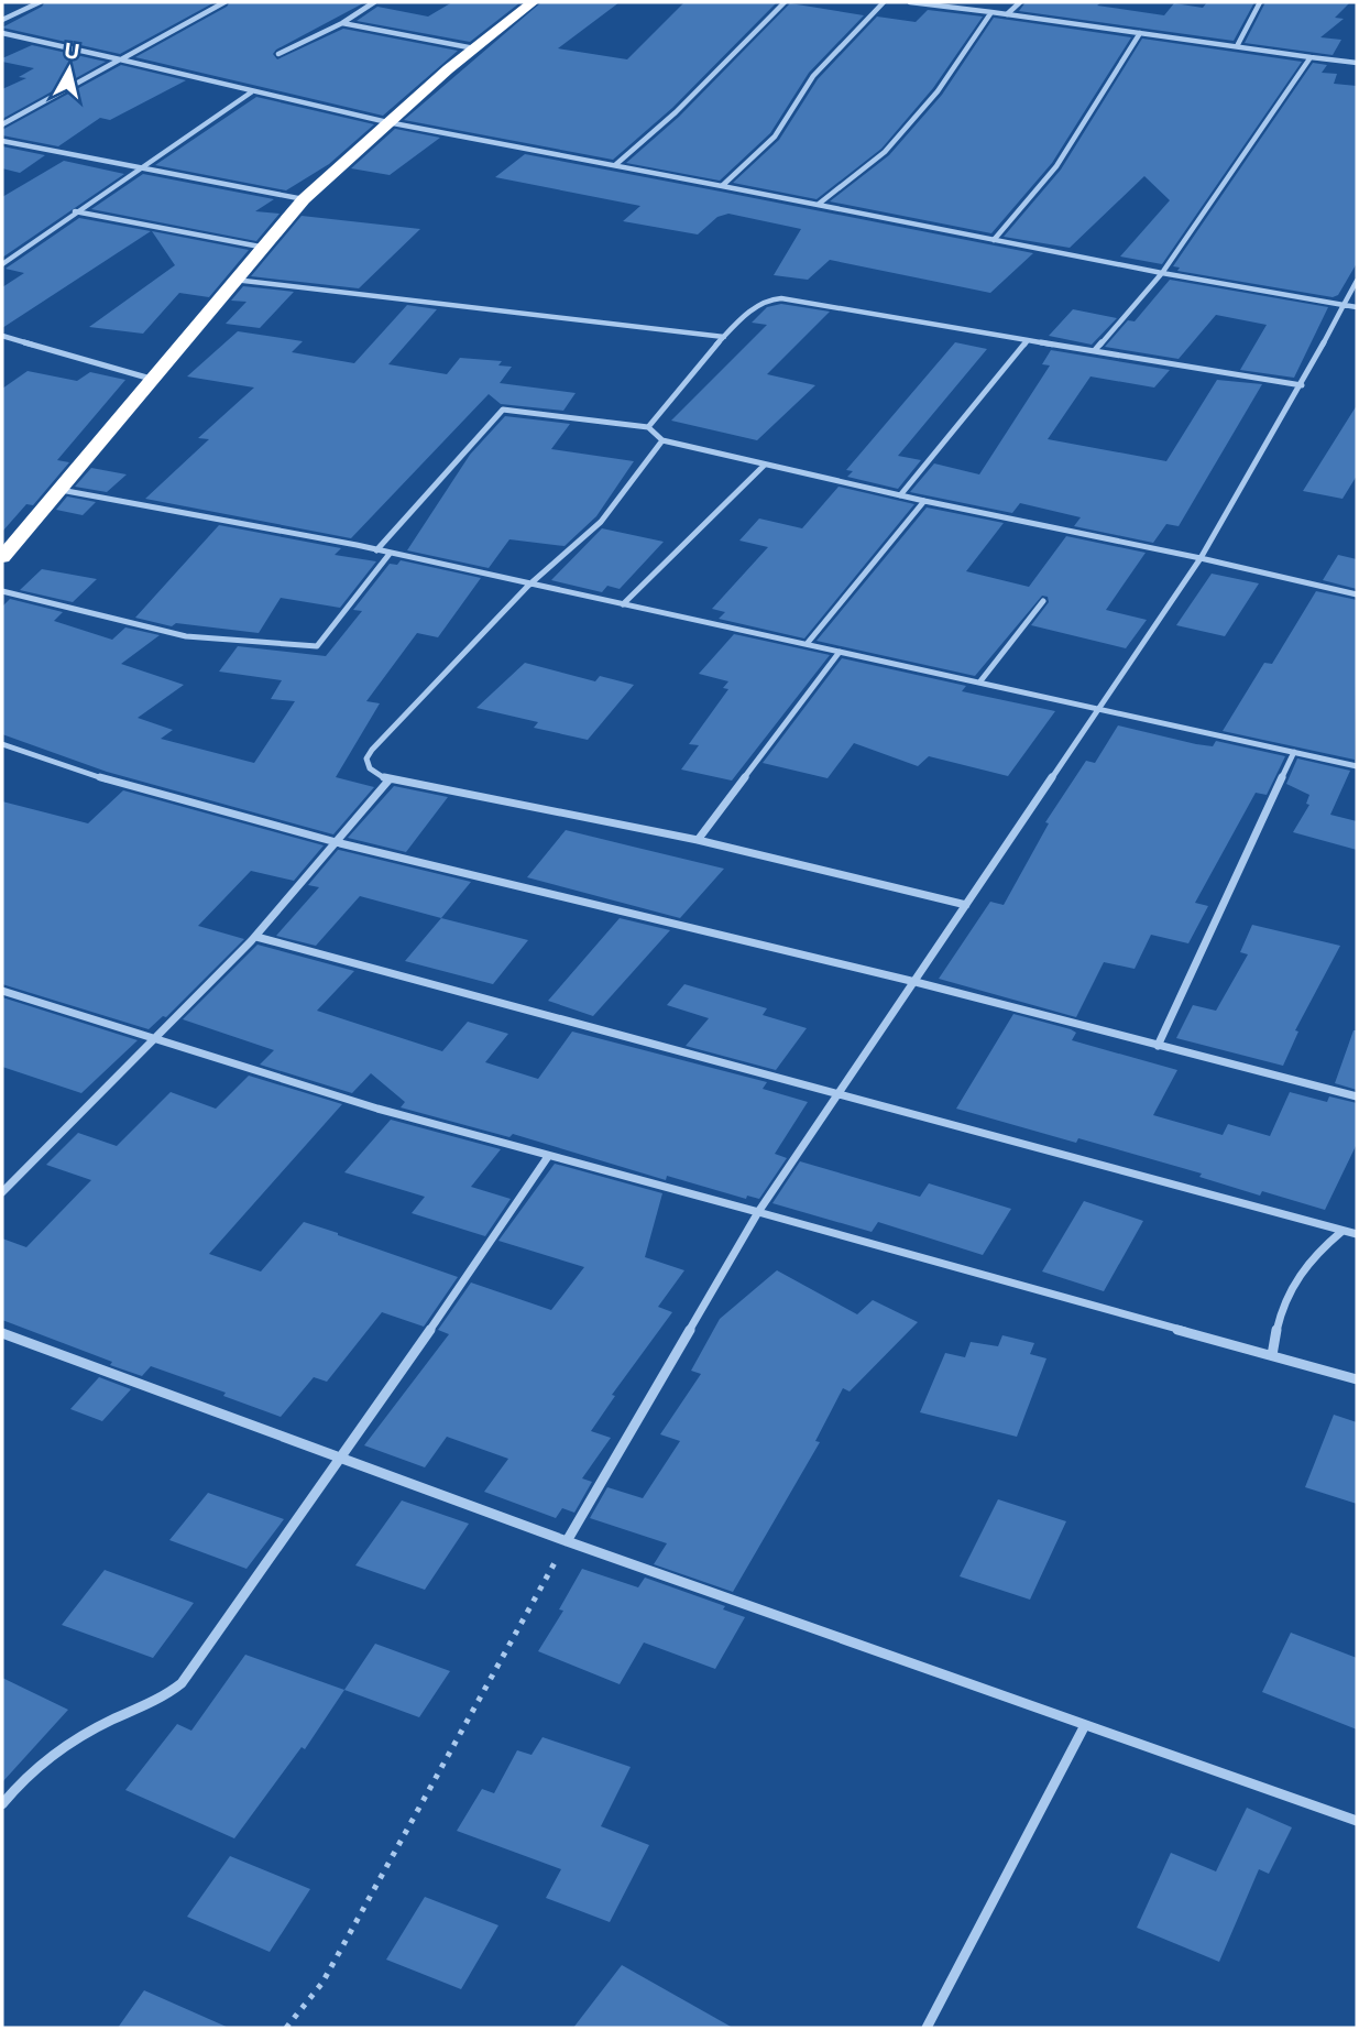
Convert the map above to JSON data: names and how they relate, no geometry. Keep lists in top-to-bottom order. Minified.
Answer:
{"north":"top"}
